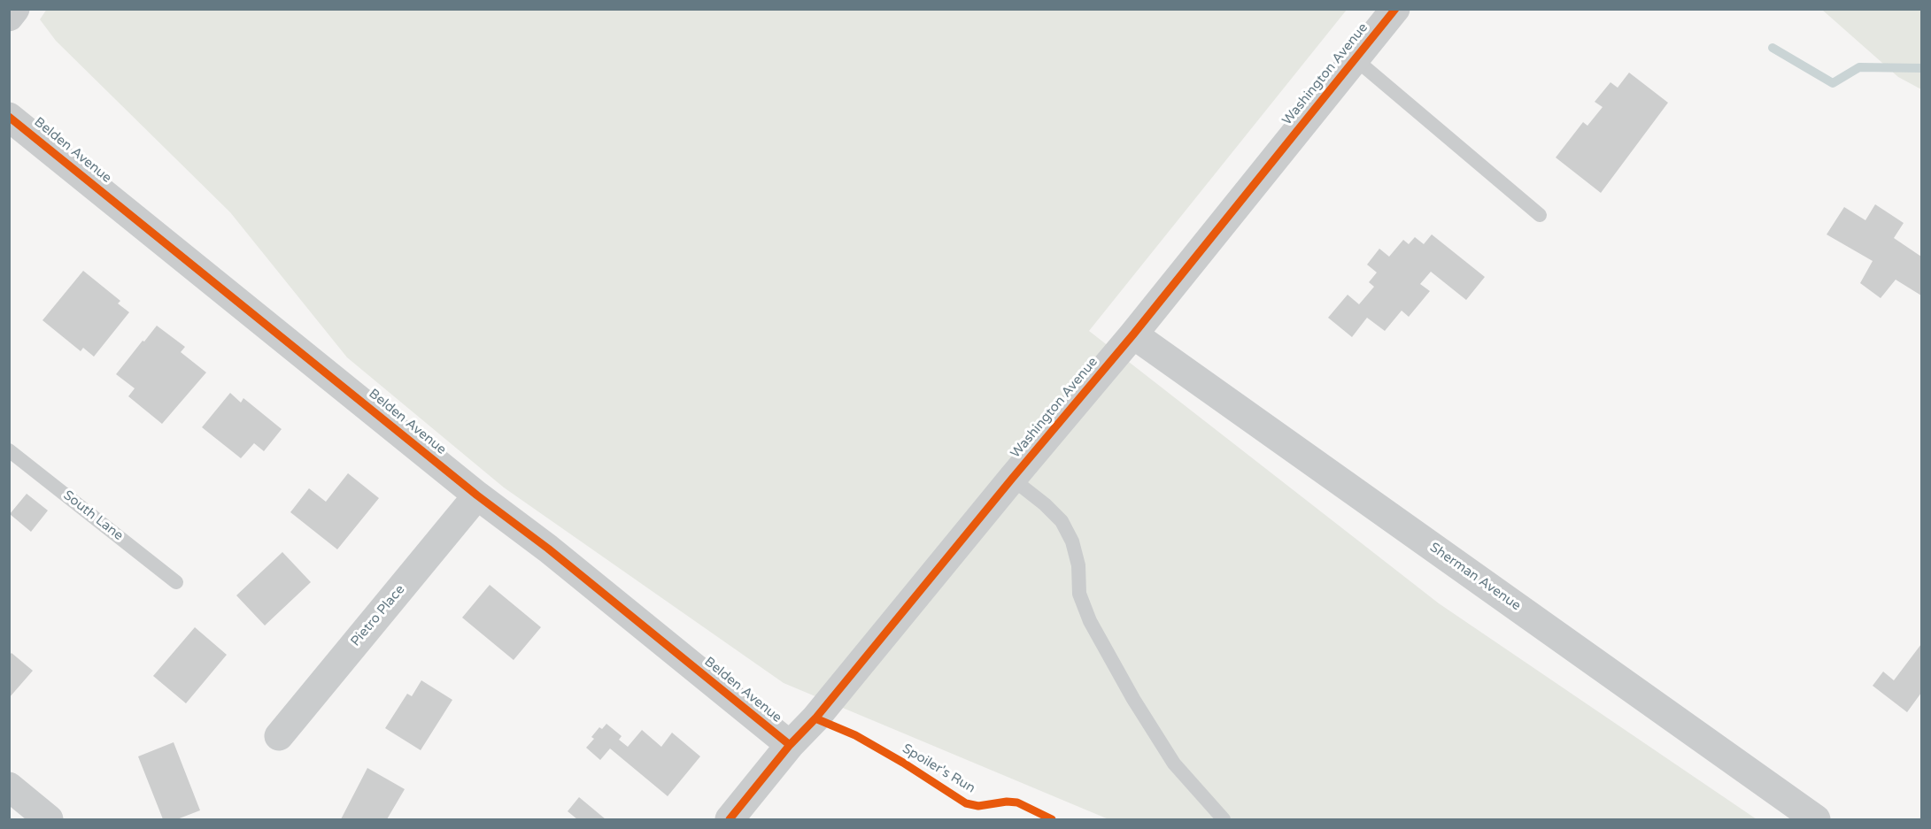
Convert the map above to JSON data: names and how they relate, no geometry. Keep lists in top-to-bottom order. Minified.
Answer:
{"streets":{"street":["Washington Avenue","Belden Avenue","Sherman Avenue","Pietro Place"],"lane":["South Lane"],"cycle path":["Spoiler's Run"]},"crossings":[["Washington Avenue","Belden Avenue"],["Washington Avenue","Sherman Avenue"],["Belden Avenue","Pietro Place"]]}
